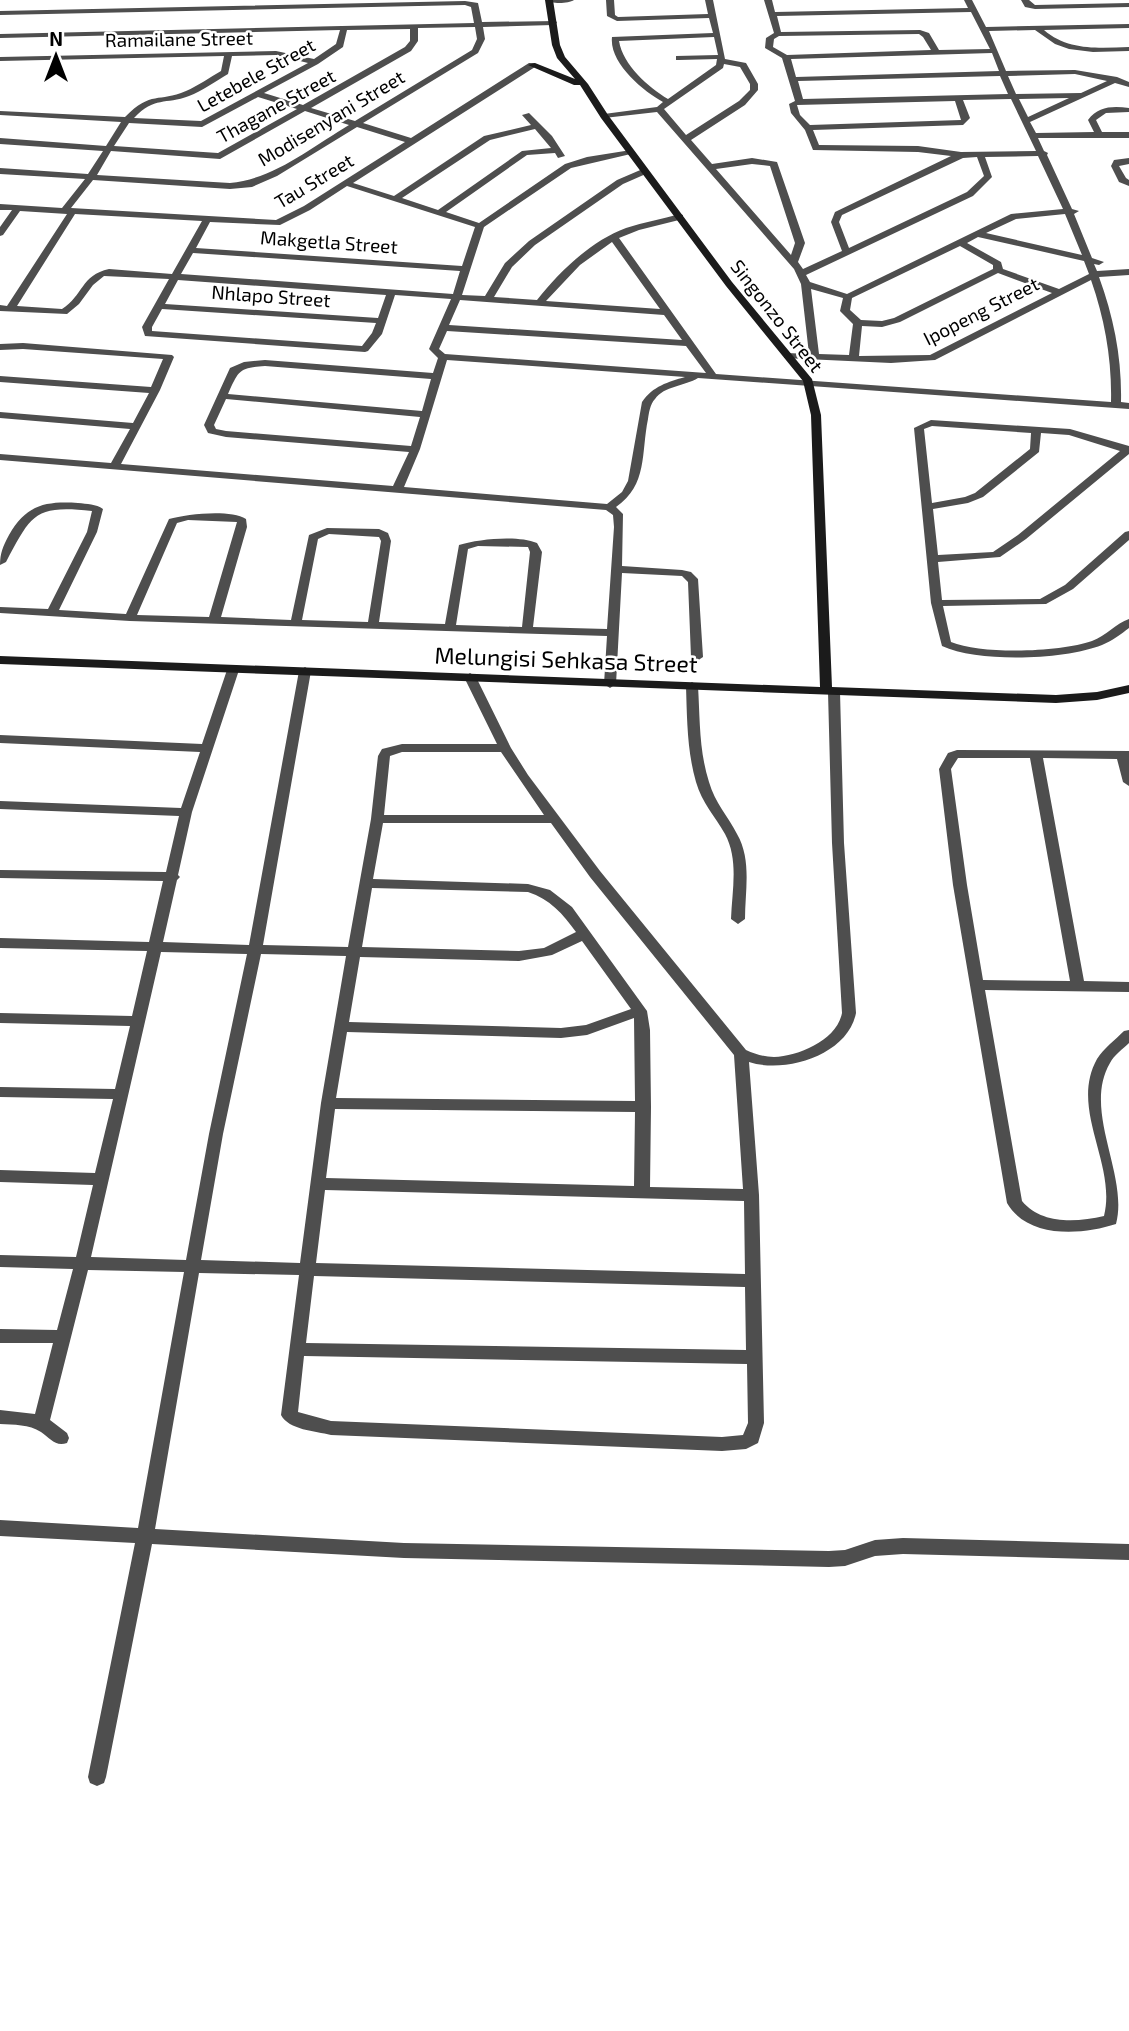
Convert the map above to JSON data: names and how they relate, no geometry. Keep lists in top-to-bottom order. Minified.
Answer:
{"streets":{"street":["Ramailane Street","Letebele Street","Thagane Street","Modisenyani Street","Tau Street","Makgetla Street","Nhlapo Street","Ipopeng Street","Singonzo Street","Melungisi Sehkasa Street"]},"crossings":[["Ramailane Street","Letebele Street"],["Ipopeng Street","Singonzo Street"],["Singonzo Street","Melungisi Sehkasa Street"]],"north":"top"}
